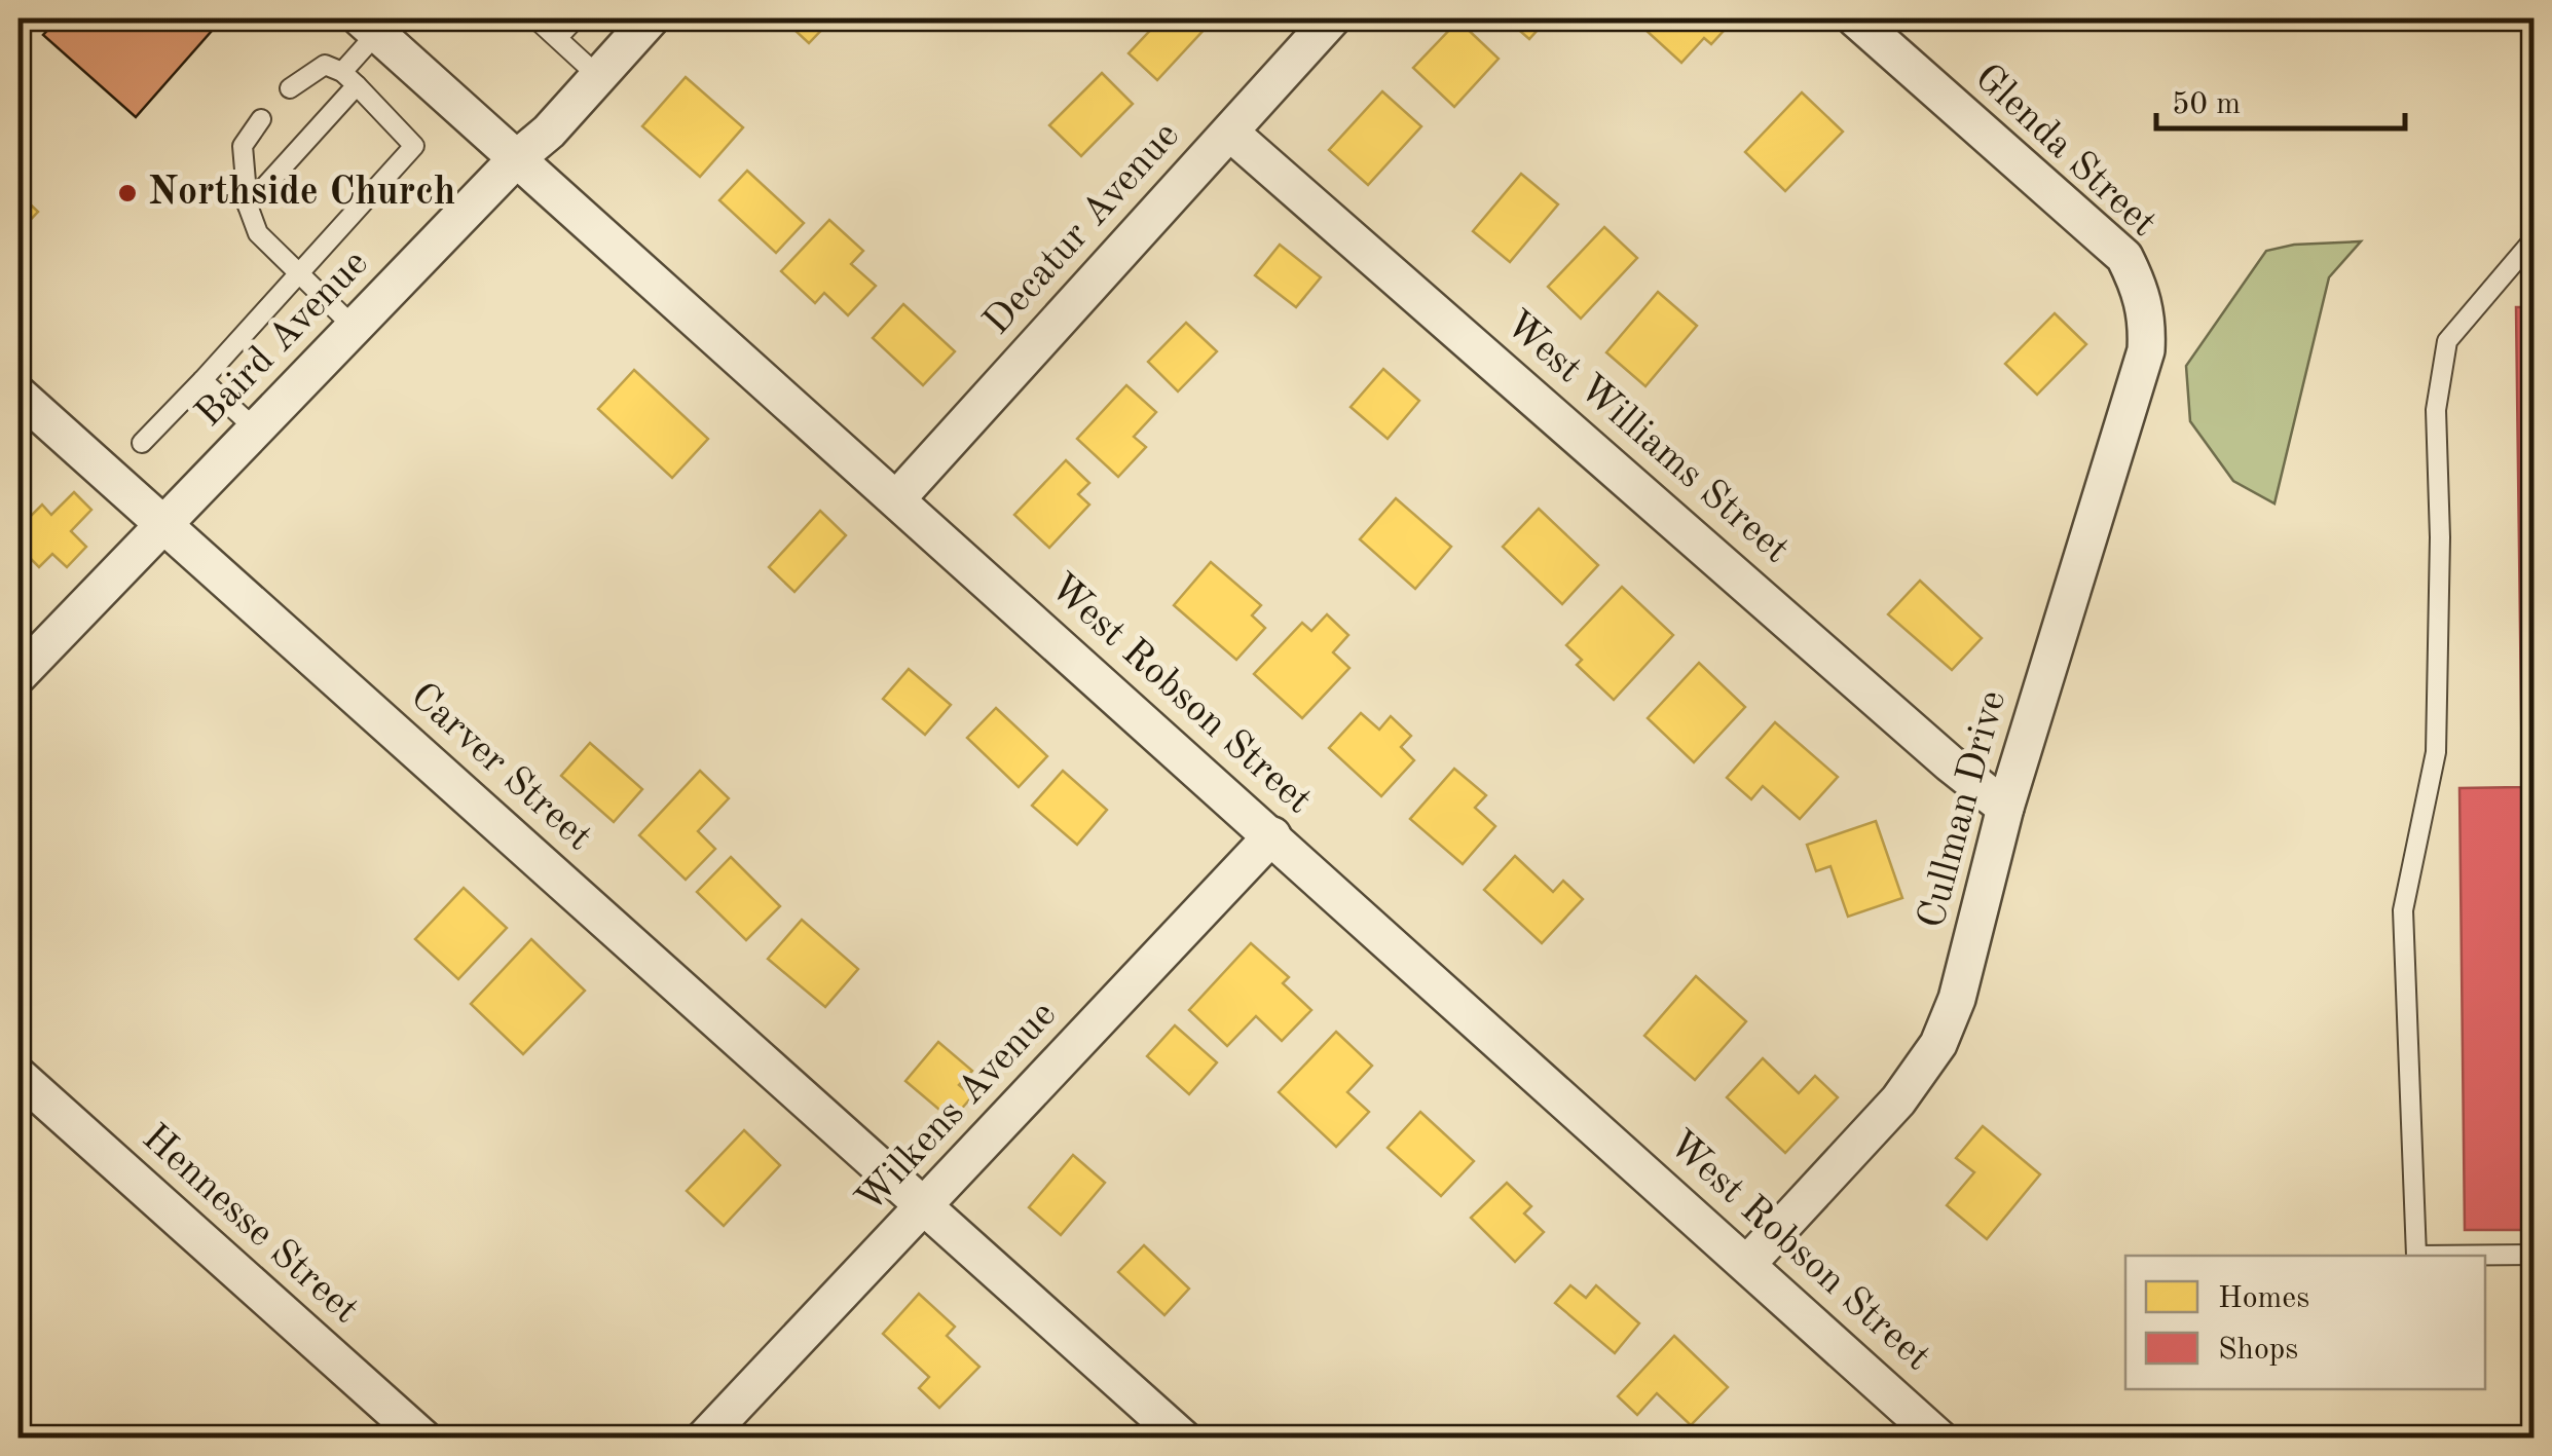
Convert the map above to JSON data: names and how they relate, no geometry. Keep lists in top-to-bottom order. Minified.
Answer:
{"streets":{"street":["Glenda Street","Decatur Avenue","Baird Avenue","West Williams Street","West Robson Street","Carver Street","Cullman Drive","Wilkens Avenue","Hennesse Street"]},"crossings":[["Glenda Street","Cullman Drive"],["Decatur Avenue","West Williams Street"],["Decatur Avenue","West Robson Street"],["Baird Avenue","West Robson Street"],["Baird Avenue","Carver Street"],["West Williams Street","Cullman Drive"],["West Robson Street","Cullman Drive"],["West Robson Street","Wilkens Avenue"],["Carver Street","Wilkens Avenue"]],"places":["Northside Church"],"legend":["Homes","Shops"],"scale_bar":"50 m"}
